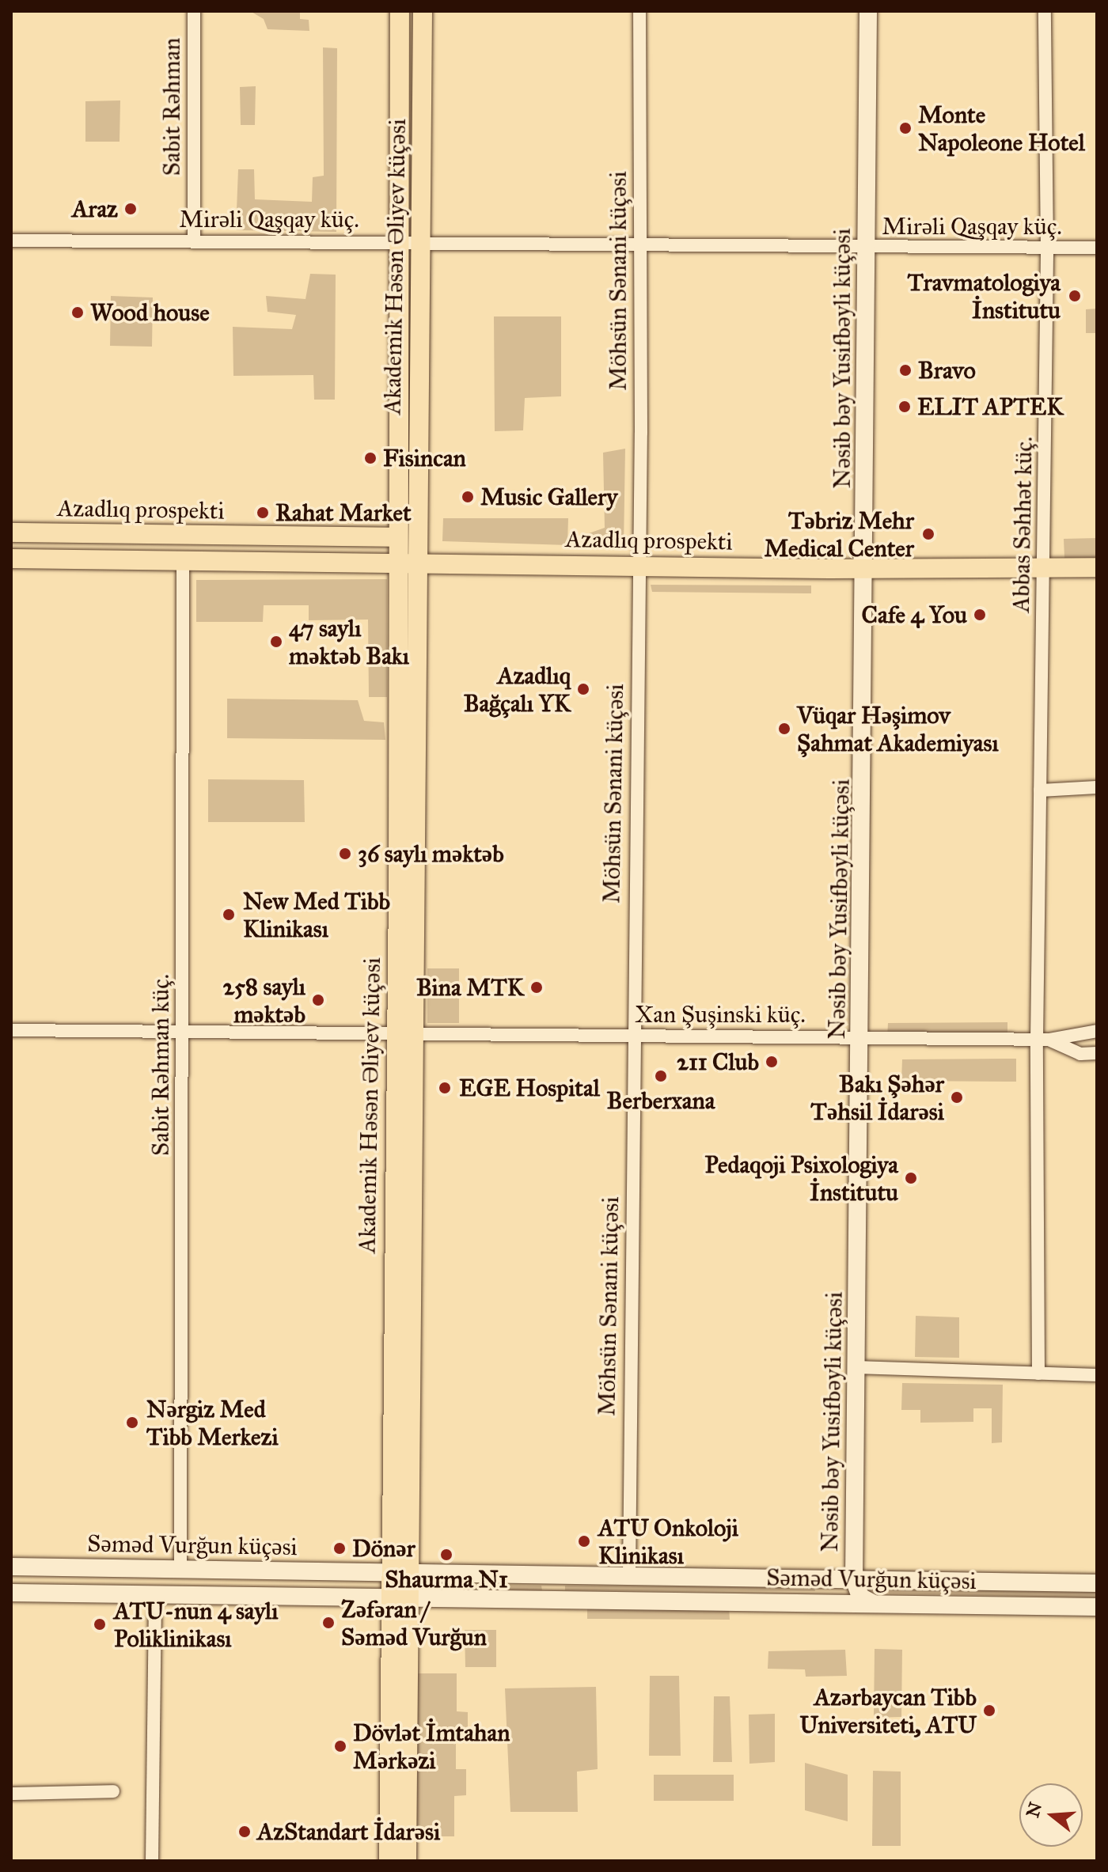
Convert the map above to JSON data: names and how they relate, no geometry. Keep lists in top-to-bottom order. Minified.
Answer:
{"streets":{"main road":["Akademik Həsən Əliyev küçəsi","Nəsib bəy Yusifbəyli küçəsi","Azadlıq prospekti","Səməd Vurğun küçəsi"],"street":["Sabit Rəhman","Mirəli Qaşqay küç.","Möhsün Sənani küçəsi","Abbas Səhhət küç.","Xan Şuşinski küç.","Sabit Rəhman küç."]},"crossings":[["Sabit Rəhman","Mirəli Qaşqay küç."],["Mirəli Qaşqay küç.","Akademik Həsən Əliyev küçəsi"],["Mirəli Qaşqay küç.","Möhsün Sənani küçəsi"],["Mirəli Qaşqay küç.","Nəsib bəy Yusifbəyli küçəsi"],["Mirəli Qaşqay küç.","Abbas Səhhət küç."],["Akademik Həsən Əliyev küçəsi","Azadlıq prospekti"],["Akademik Həsən Əliyev küçəsi","Xan Şuşinski küç."],["Akademik Həsən Əliyev küçəsi","Səməd Vurğun küçəsi"],["Möhsün Sənani küçəsi","Azadlıq prospekti"],["Möhsün Sənani küçəsi","Xan Şuşinski küç."],["Möhsün Sənani küçəsi","Səməd Vurğun küçəsi"],["Nəsib bəy Yusifbəyli küçəsi","Azadlıq prospekti"],["Nəsib bəy Yusifbəyli küçəsi","Xan Şuşinski küç."],["Nəsib bəy Yusifbəyli küçəsi","Səməd Vurğun küçəsi"],["Azadlıq prospekti","Abbas Səhhət küç."],["Abbas Səhhət küç.","Xan Şuşinski küç."],["Xan Şuşinski küç.","Sabit Rəhman küç."],["Sabit Rəhman küç.","Səməd Vurğun küçəsi"]],"places":["Monte Napoleone Hotel","Araz","Travmatologiya İnstitutu","Wood house","Bravo","ELIT APTEK","Fisincan","Music Gallery","Rahat Market","Təbriz Mehr Medical Center","Cafe 4 You","47 saylı məktəb Bakı","Azadlıq Bağçalı YK","Vüqar Həşimov Şahmat Akademiyası","36 saylı məktəb","New Med Tibb Klinikası","Bina MTK","258 saylı məktəb","211 Club","Berberxana","EGE Hospital","Bakı Şəhər Təhsil İdarəsi","Pedaqoji Psixologiya İnstitutu","Nərgiz Med Tibb Merkezi","ATU Onkoloji Klinikası","Dönər","Shaurma N1","Zəfəran / Səməd Vurğun","ATU-nun 4 saylı Poliklinikası","Azərbaycan Tibb Universiteti, ATU","Dövlət İmtahan Mərkəzi","AzStandart İdarəsi"],"north":"left"}
